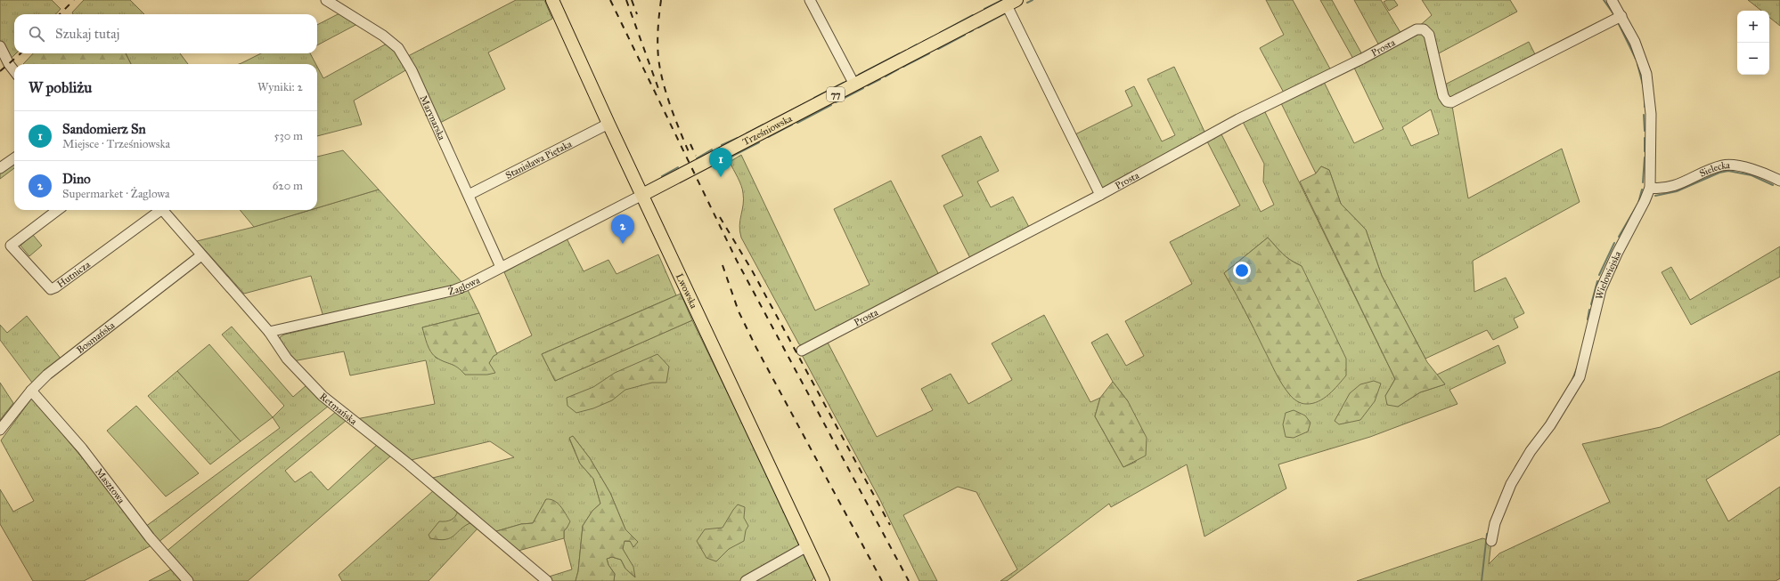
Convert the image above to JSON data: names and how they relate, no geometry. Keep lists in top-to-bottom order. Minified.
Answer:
{"streets":{"main road":["77","Trześniowska","Lwowska"],"street":["Prosta","Marynarska","Stanisława Piętaka","Sielecka","Hutnicza","Wielowiejska","Żaglowa","Bosmańska","Retmańska","Masztowa"]},"crossings":[["Prosta","Wielowiejska"],["Marynarska","Stanisława Piętaka"],["Marynarska","Żaglowa"],["Trześniowska","Żaglowa"],["Trześniowska","Lwowska"],["Stanisława Piętaka","Lwowska"],["Sielecka","Wielowiejska"],["Żaglowa","Lwowska"],["Żaglowa","Retmańska"],["Bosmańska","Retmańska"],["Bosmańska","Masztowa"]],"page":{"map_buttons":["+","−"],"search":"Szukaj tutaj","heading":["W pobliżu","Wyniki: 2"],"list":[{"mark":"1","name":"Sandomierz Sn","note":"Miejsce · Trześniowska","value":"530 m"},{"mark":"2","name":"Dino","note":"Supermarket · Żaglowa","value":"620 m"}],"pins":["1","2"]}}
